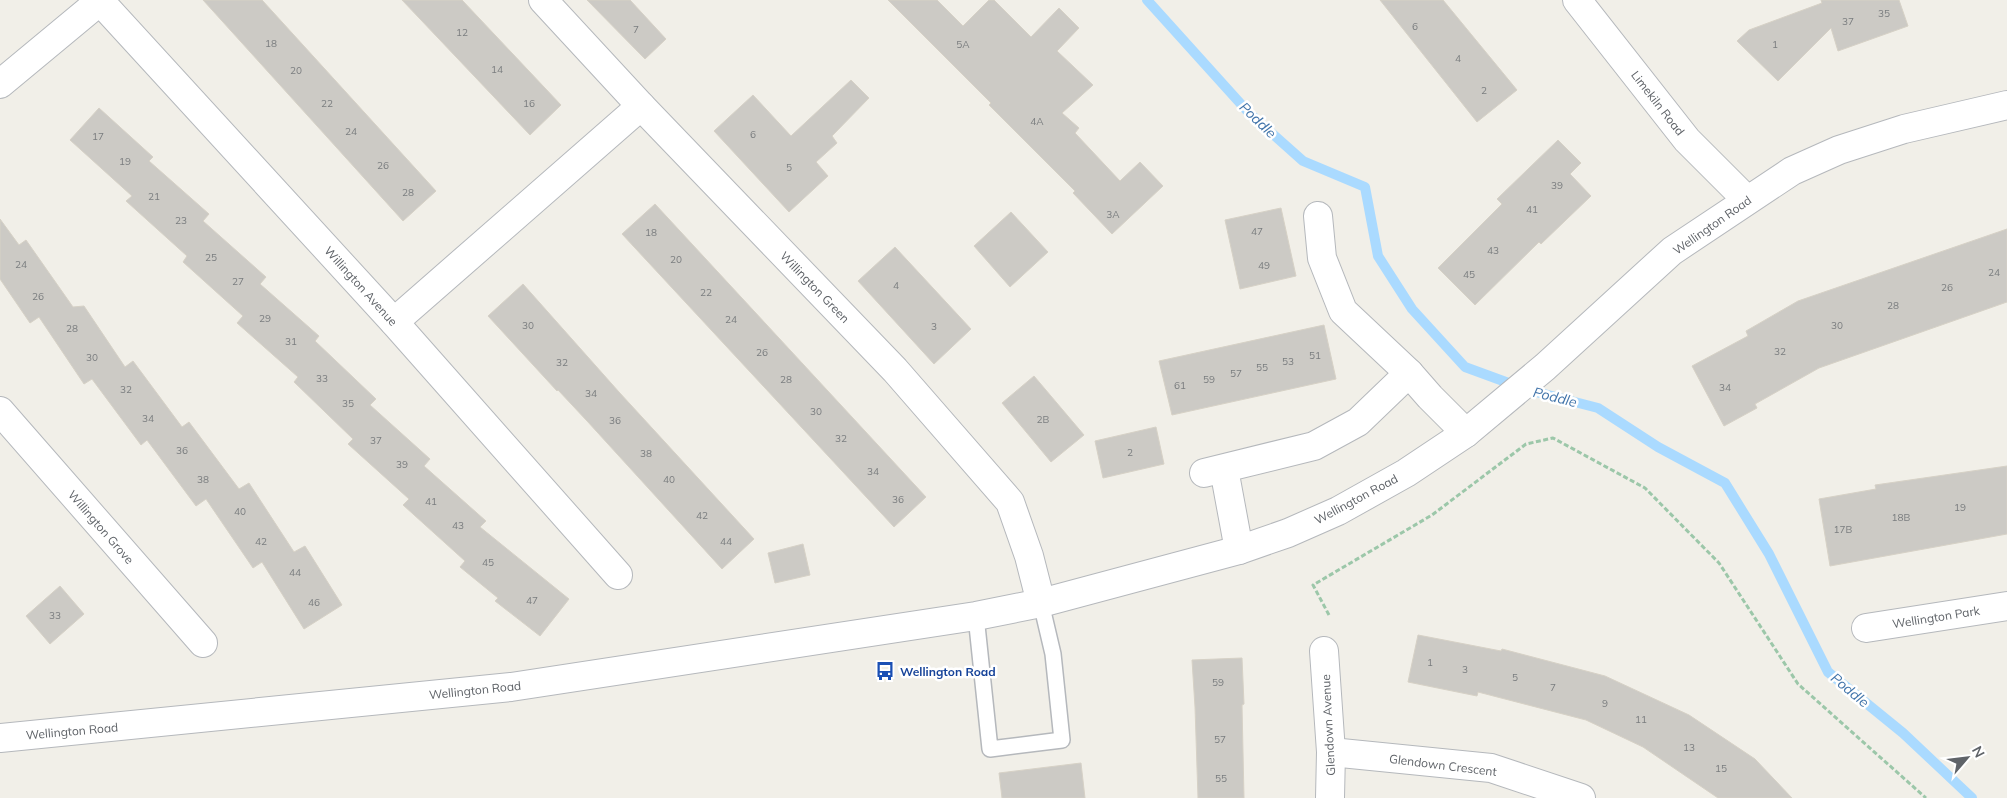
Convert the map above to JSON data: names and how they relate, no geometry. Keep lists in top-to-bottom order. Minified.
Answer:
{"streets":{"street":["Limekiln Road","Wellington Road","Willington Avenue","Willington Green","Willington Grove","Wellington Park","Glendown Avenue","Glendown Crescent"]},"crossings":[["Limekiln Road","Wellington Road"],["Wellington Road","Willington Green"],["Glendown Avenue","Glendown Crescent"]],"water":["Poddle"],"places":{"bus stop":["Wellington Road"]},"house_numbers":["35","37","6","7","12","18","5A","1","4","14","20","2","22","16","4A","24","6","17","19","26","5","39","28","21","41","3A","23","47","18","43","25","20","24","49","24","45","27","4","26","22","26","28","29","24","30","30","3","28","31","32","26","51","30","53","32","55","57","33","28","59","61","34","32","34","35","30","34","2B","36","32","37","36","2","38","39","34","38","40","36","41","19","40","42","18B","43","17B","42","44","45","44","47","46","33","1","3","5","59","7","9","11","57","13","15","55"],"north":"top right"}
